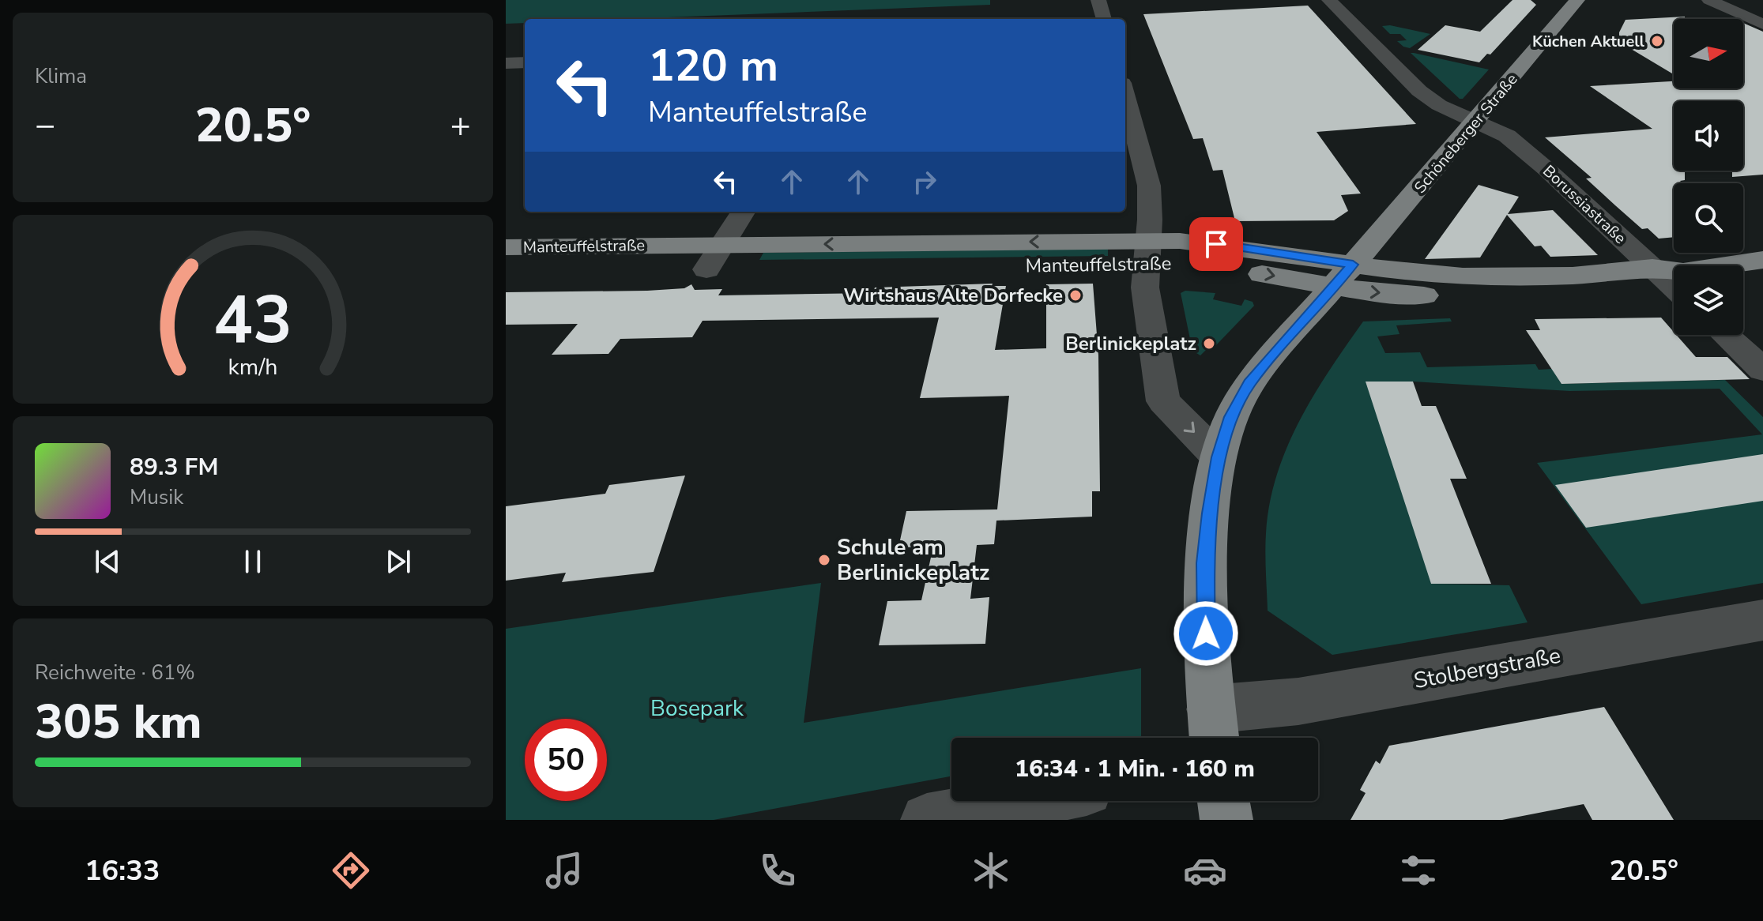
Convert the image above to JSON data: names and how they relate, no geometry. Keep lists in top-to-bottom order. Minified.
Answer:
{"streets":{"main road":["Schöneberger Straße","Manteuffelstraße"],"street":["Borussiastraße","Stolbergstraße"]},"crossings":[["Schöneberger Straße","Borussiastraße"],["Schöneberger Straße","Manteuffelstraße"],["Schöneberger Straße","Stolbergstraße"],["Borussiastraße","Manteuffelstraße"]],"parks":["Bosepark"],"places":["Küchen Aktuell","Wirtshaus Alte Dorfecke","Berlinickeplatz","Schule am Berlinickeplatz"],"north":"right","page":{"tile":["Klima",["Reichweite · 61%","305 km"]],"turn":["120 m","Manteuffelstraße"],"heat":["−","20.5°","+"],"song":["89.3 FM","Musik"],"limit":"50","trip":"16:34 · 1 Min. · 160 m","tabs":["16:33","20.5°"],"gauge":["43","km/h"]}}
